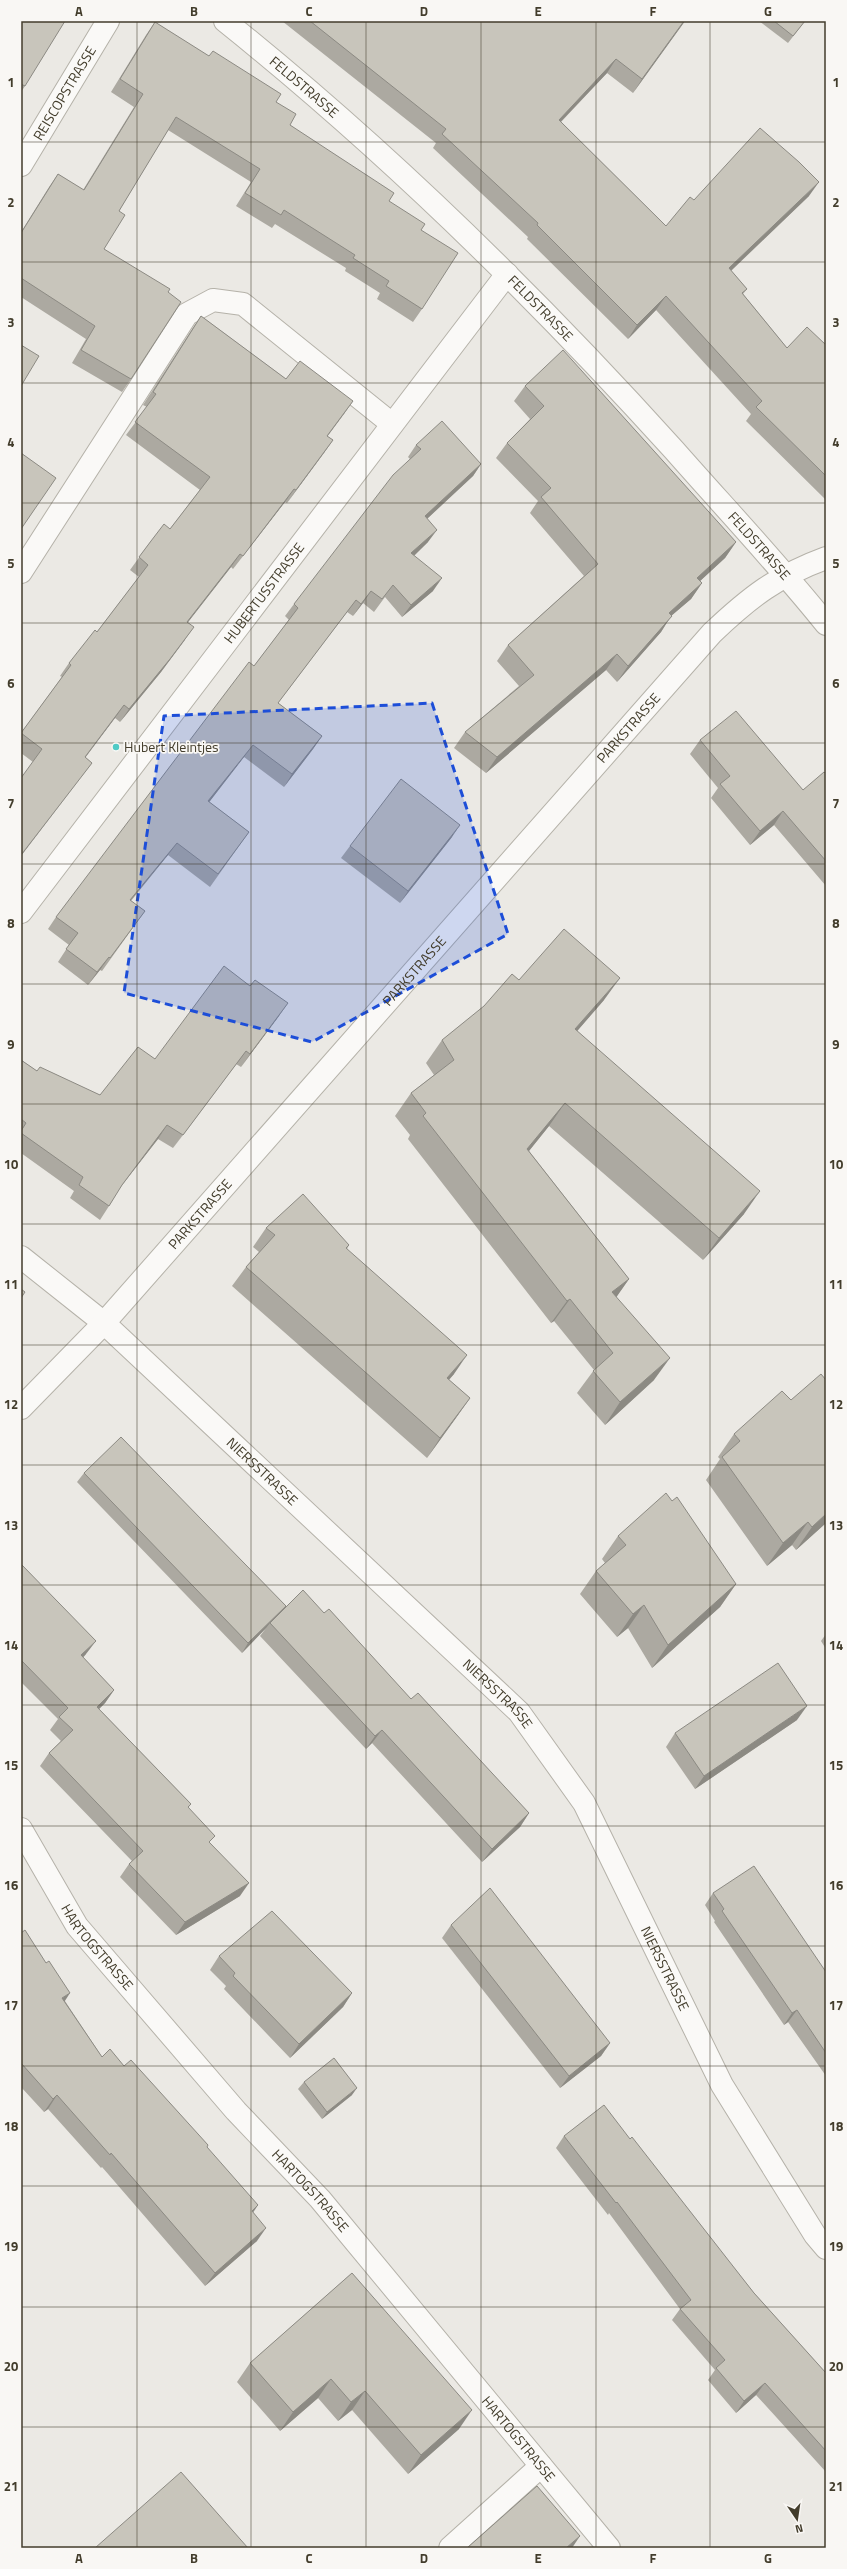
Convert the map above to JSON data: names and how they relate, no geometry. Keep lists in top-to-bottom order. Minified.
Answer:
{"streets":{"street":["FELDSTRASSE","REISCOPSTRASSE","HUBERTUSSTRASSE","PARKSTRASSE","NIERSSTRASSE","HARTOGSTRASSE"]},"crossings":[["FELDSTRASSE","HUBERTUSSTRASSE"],["FELDSTRASSE","PARKSTRASSE"],["PARKSTRASSE","NIERSSTRASSE"]],"places":["Hubert Kleintjes"],"north":"bottom","grid":{"columns":["A","B","C","D","E","F","G"],"rows":["1","2","3","4","5","6","7","8","9","10","11","12","13","14","15","16","17","18","19","20","21"]}}
